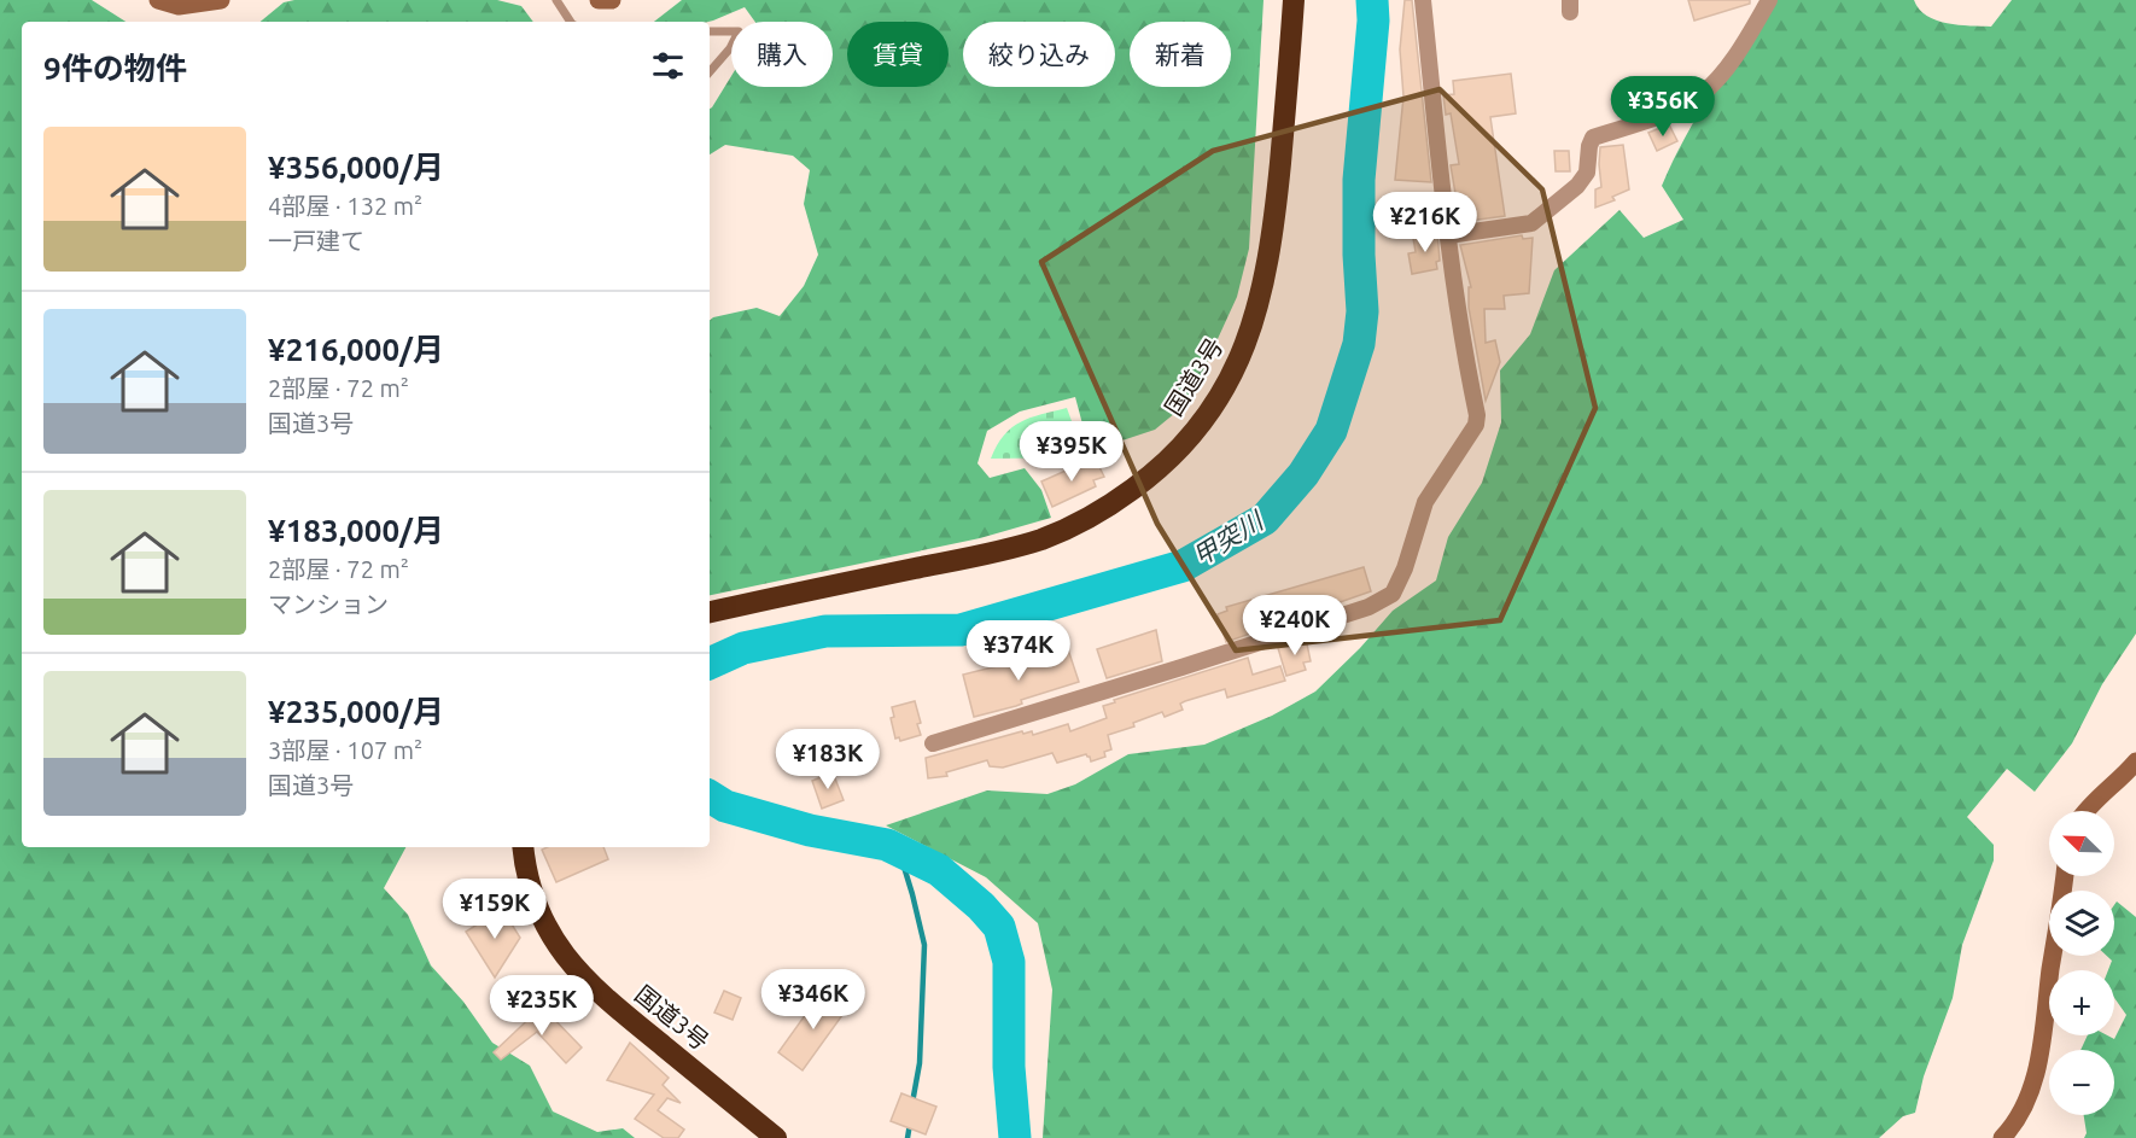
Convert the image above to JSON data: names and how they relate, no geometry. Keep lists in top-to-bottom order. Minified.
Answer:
{"streets":{"highway":["国道3号"]},"water":["甲突川"],"north":"top left","page":{"chip":["購入","賃貸","絞り込み","新着"],"heading":"9件の物件","price":["¥356K","¥216K","¥395K","¥240K","¥374K","¥183K","¥159K","¥346K","¥235K"],"list":[{"name":"¥356,000/月","note":"4部屋 · 132 m² · 一戸建て"},{"name":"¥216,000/月","note":"2部屋 · 72 m² · 国道3号"},{"name":"¥183,000/月","note":"2部屋 · 72 m² · マンション"},{"name":"¥235,000/月","note":"3部屋 · 107 m² · 国道3号"}],"map_buttons":["+","−"]}}
